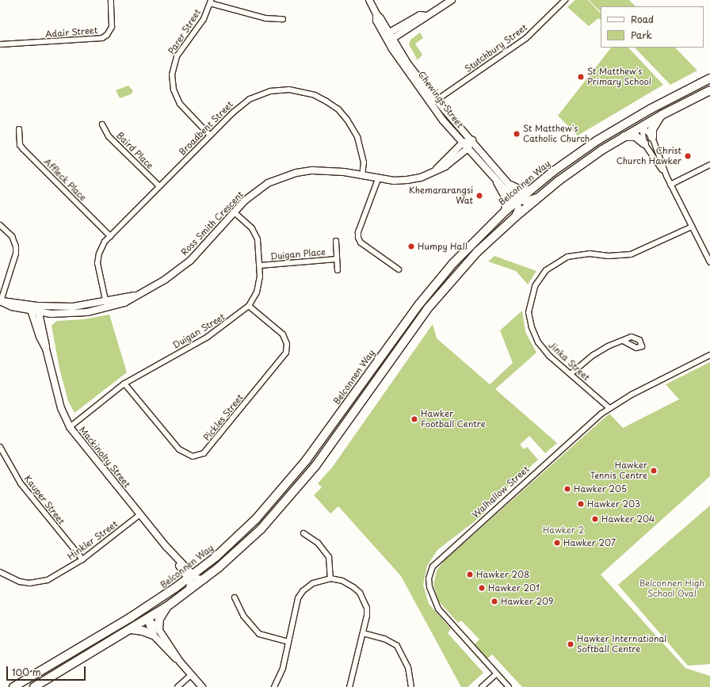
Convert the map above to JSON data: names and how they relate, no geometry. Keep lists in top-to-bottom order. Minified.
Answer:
{"streets":{"main road":["Belconnen Way"],"street":["Parer Street","Adair Street","Stutchbury Street","Chewings Street","Broadbent Street","Baird Place","Affleck Place","Ross Smith Crescent","Duigan Place","Duigan Street","Jinka Street","Pickles Street","Mackinolty Street","Walhallow Street","Kauper Street","Hinkler Street"]},"crossings":[["Parer Street","Broadbent Street"],["Stutchbury Street","Chewings Street"],["Chewings Street","Belconnen Way"],["Chewings Street","Ross Smith Crescent"],["Broadbent Street","Baird Place"],["Broadbent Street","Affleck Place"],["Broadbent Street","Ross Smith Crescent"],["Belconnen Way","Mackinolty Street"],["Ross Smith Crescent","Duigan Street"],["Ross Smith Crescent","Mackinolty Street"],["Duigan Place","Duigan Street"],["Duigan Street","Pickles Street"],["Duigan Street","Mackinolty Street"],["Jinka Street","Walhallow Street"],["Mackinolty Street","Hinkler Street"],["Kauper Street","Hinkler Street"]],"parks":["Hawker 2","Belconnen High School Oval"],"places":["St Matthew's Primary School","St Matthew's Catholic Church","Christ Church Hawker","Khemararangsi Wat","Humpy Hall","Hawker Football Centre","Hawker Tennis Centre","Hawker 205","Hawker 203","Hawker 204","Hawker 207","Hawker 208","Hawker 201","Hawker 209","Hawker International Softball Centre"],"legend":["Road","Park"],"scale_bar":"100 m"}
